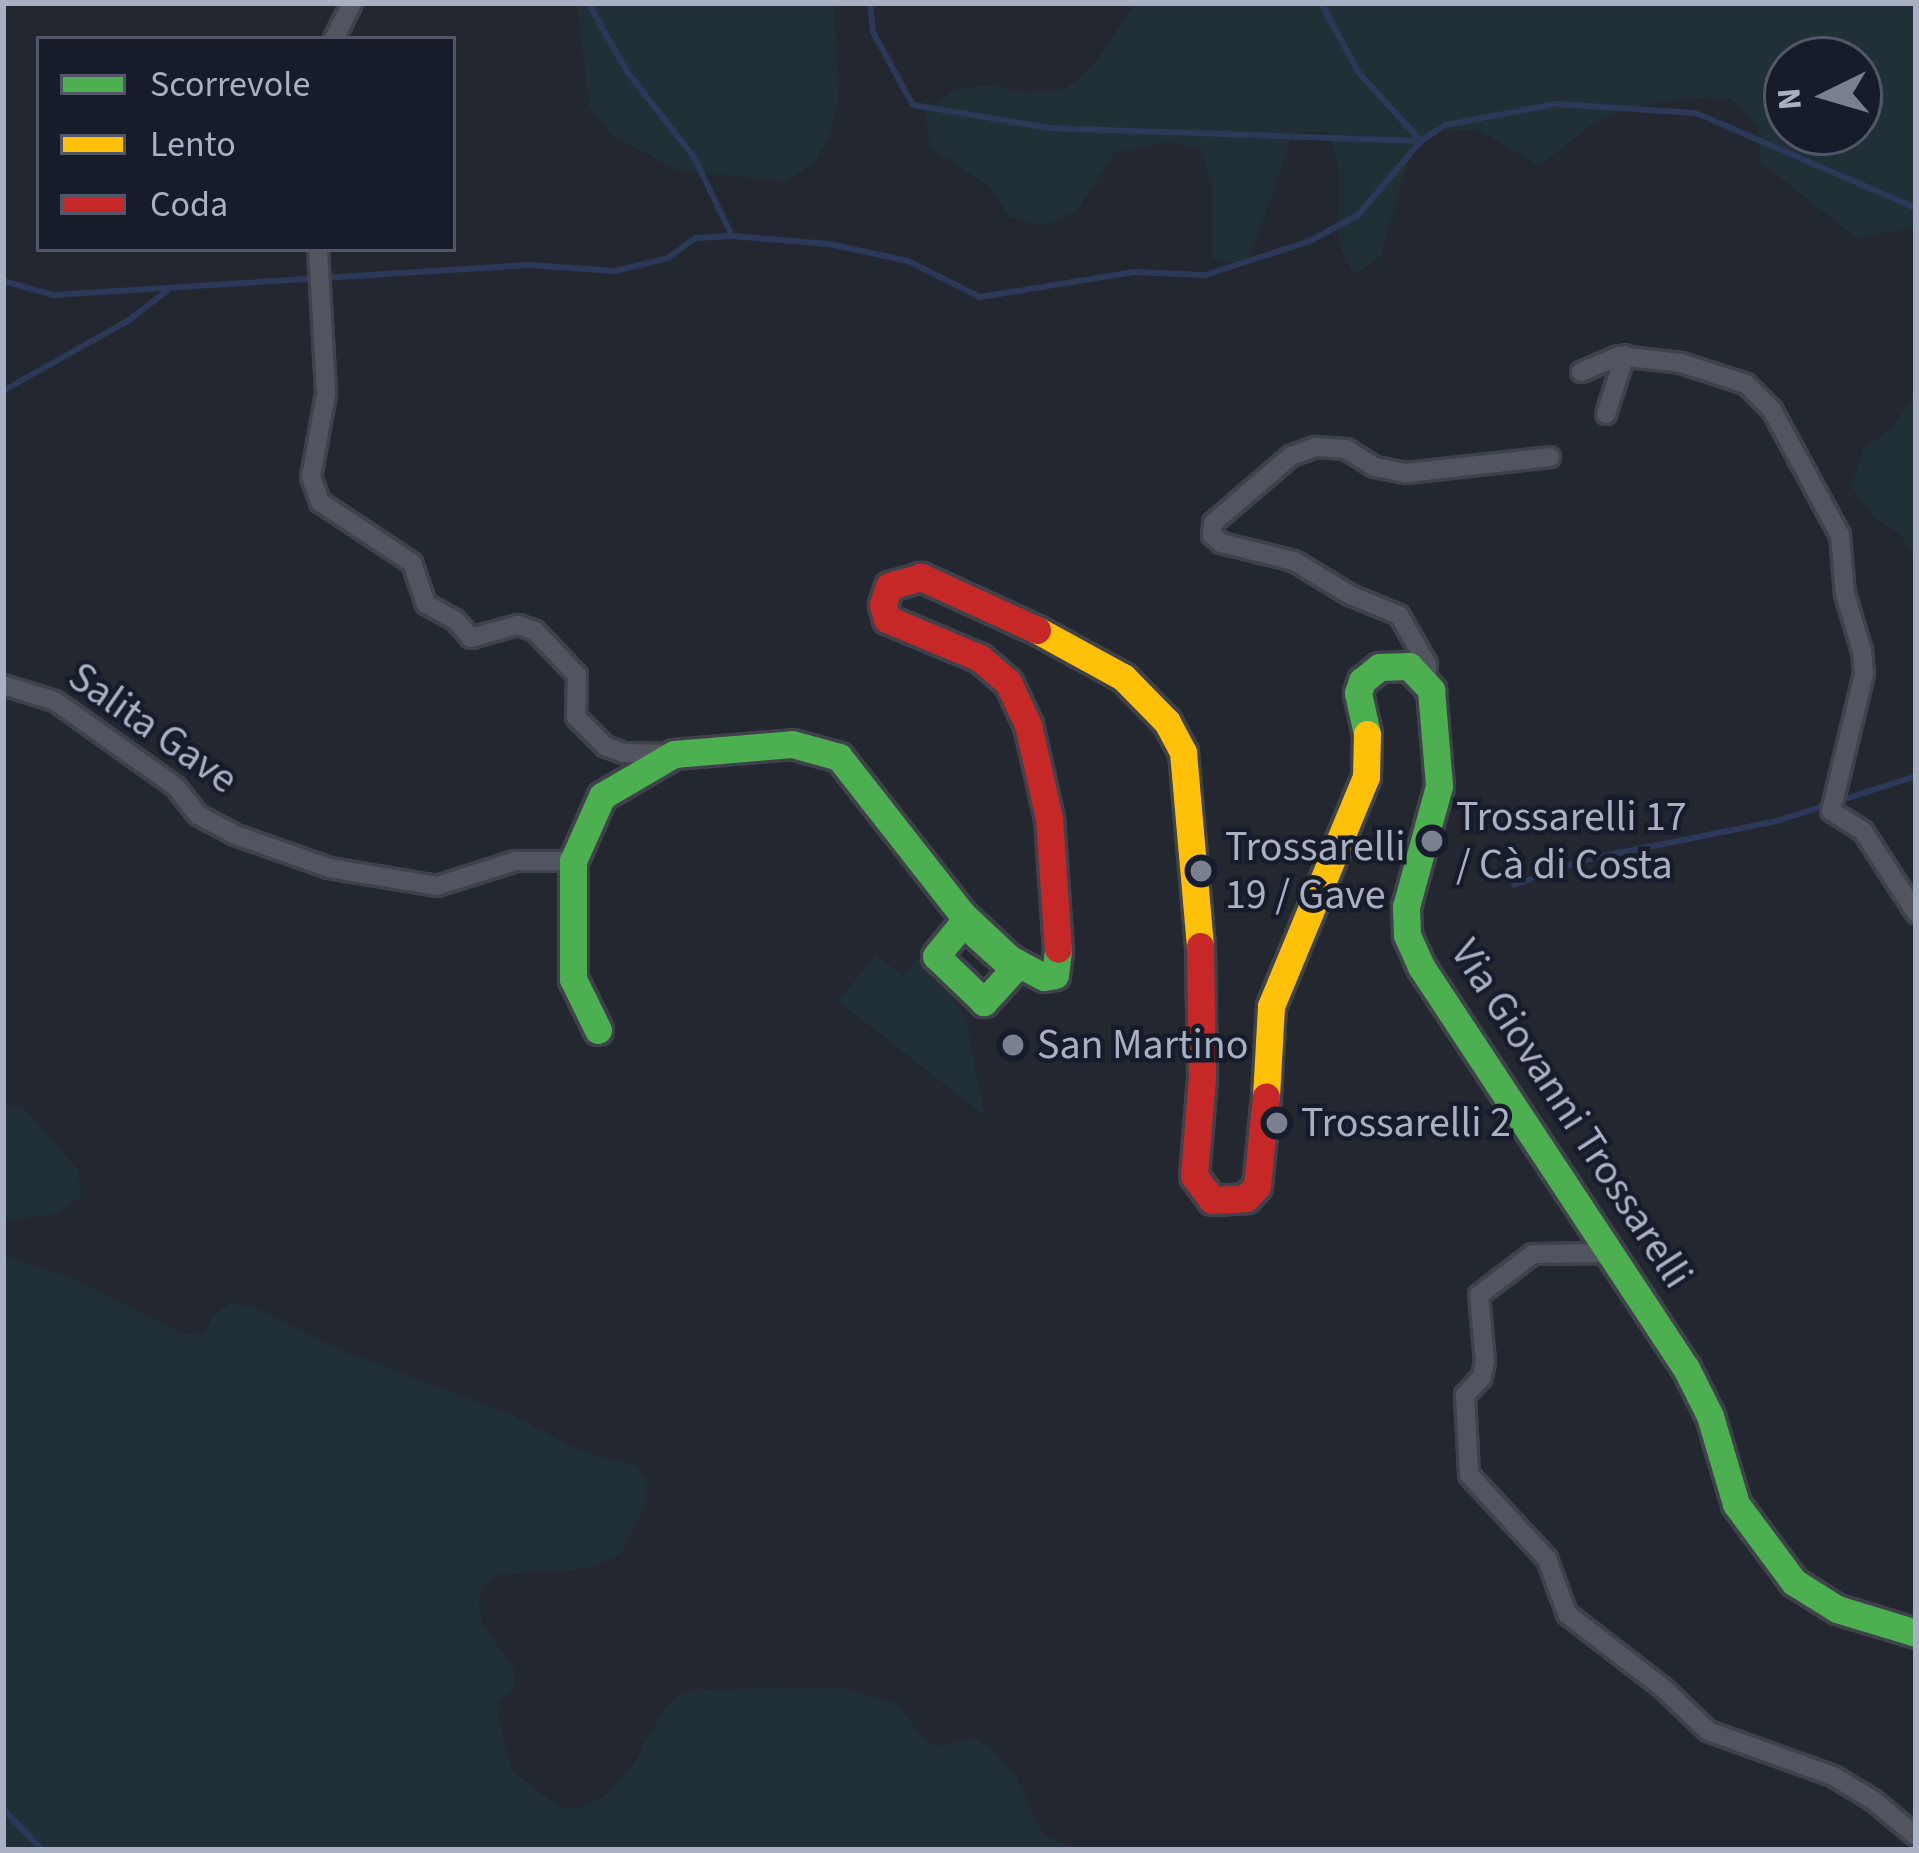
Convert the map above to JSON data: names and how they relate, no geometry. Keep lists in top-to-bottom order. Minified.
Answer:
{"streets":{"street":["Salita Gave","Via Giovanni Trossarelli"]},"places":["Trossarelli 17 / Cà di Costa","Trossarelli 19 / Gave","San Martino","Trossarelli 2"],"legend":["Scorrevole","Lento","Coda"],"north":"left"}
